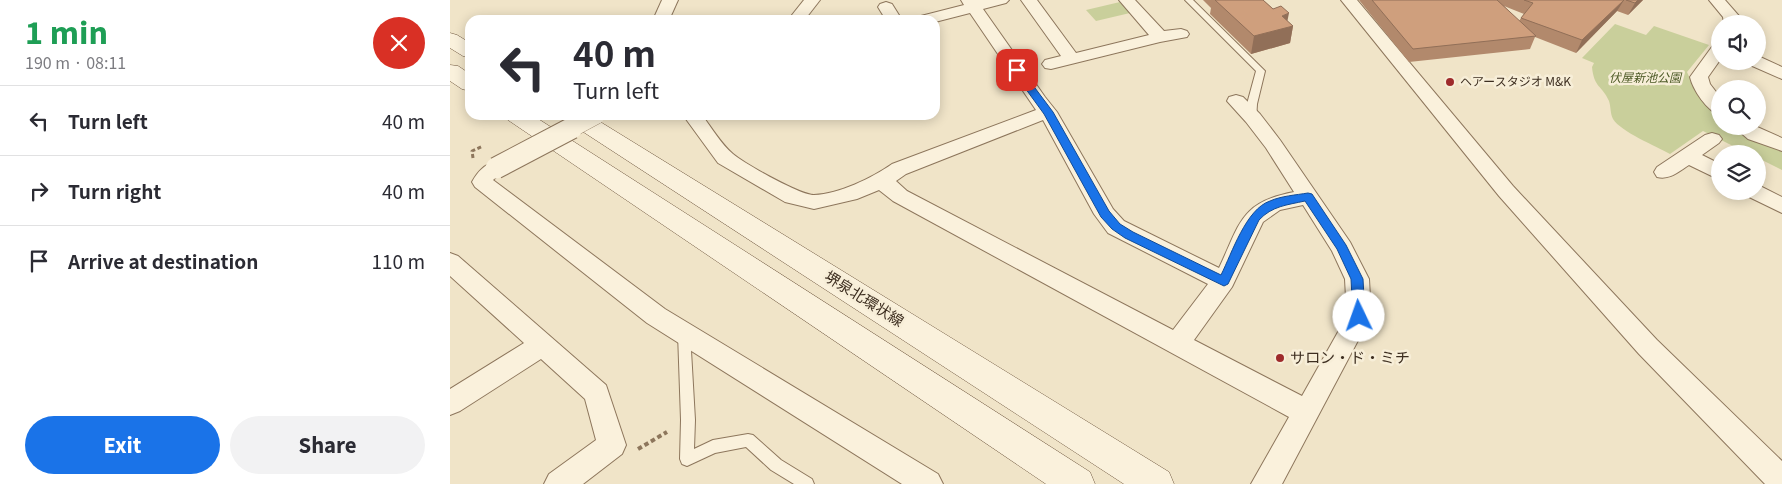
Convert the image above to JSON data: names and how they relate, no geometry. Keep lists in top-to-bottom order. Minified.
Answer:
{"streets":{"main road":["堺泉北環状線"]},"parks":["伏屋新池公園"],"places":["ヘアースタジオ M&K","サロン・ド・ミチ"],"page":{"heading":["1 min","190 m · 08:11"],"turn":["40 m","Turn left"],"list":[{"name":"Turn left","value":"40 m"},{"name":"Turn right","value":"40 m"},{"name":"Arrive at destination","value":"110 m"}],"buttons":["Exit","Share"]}}
